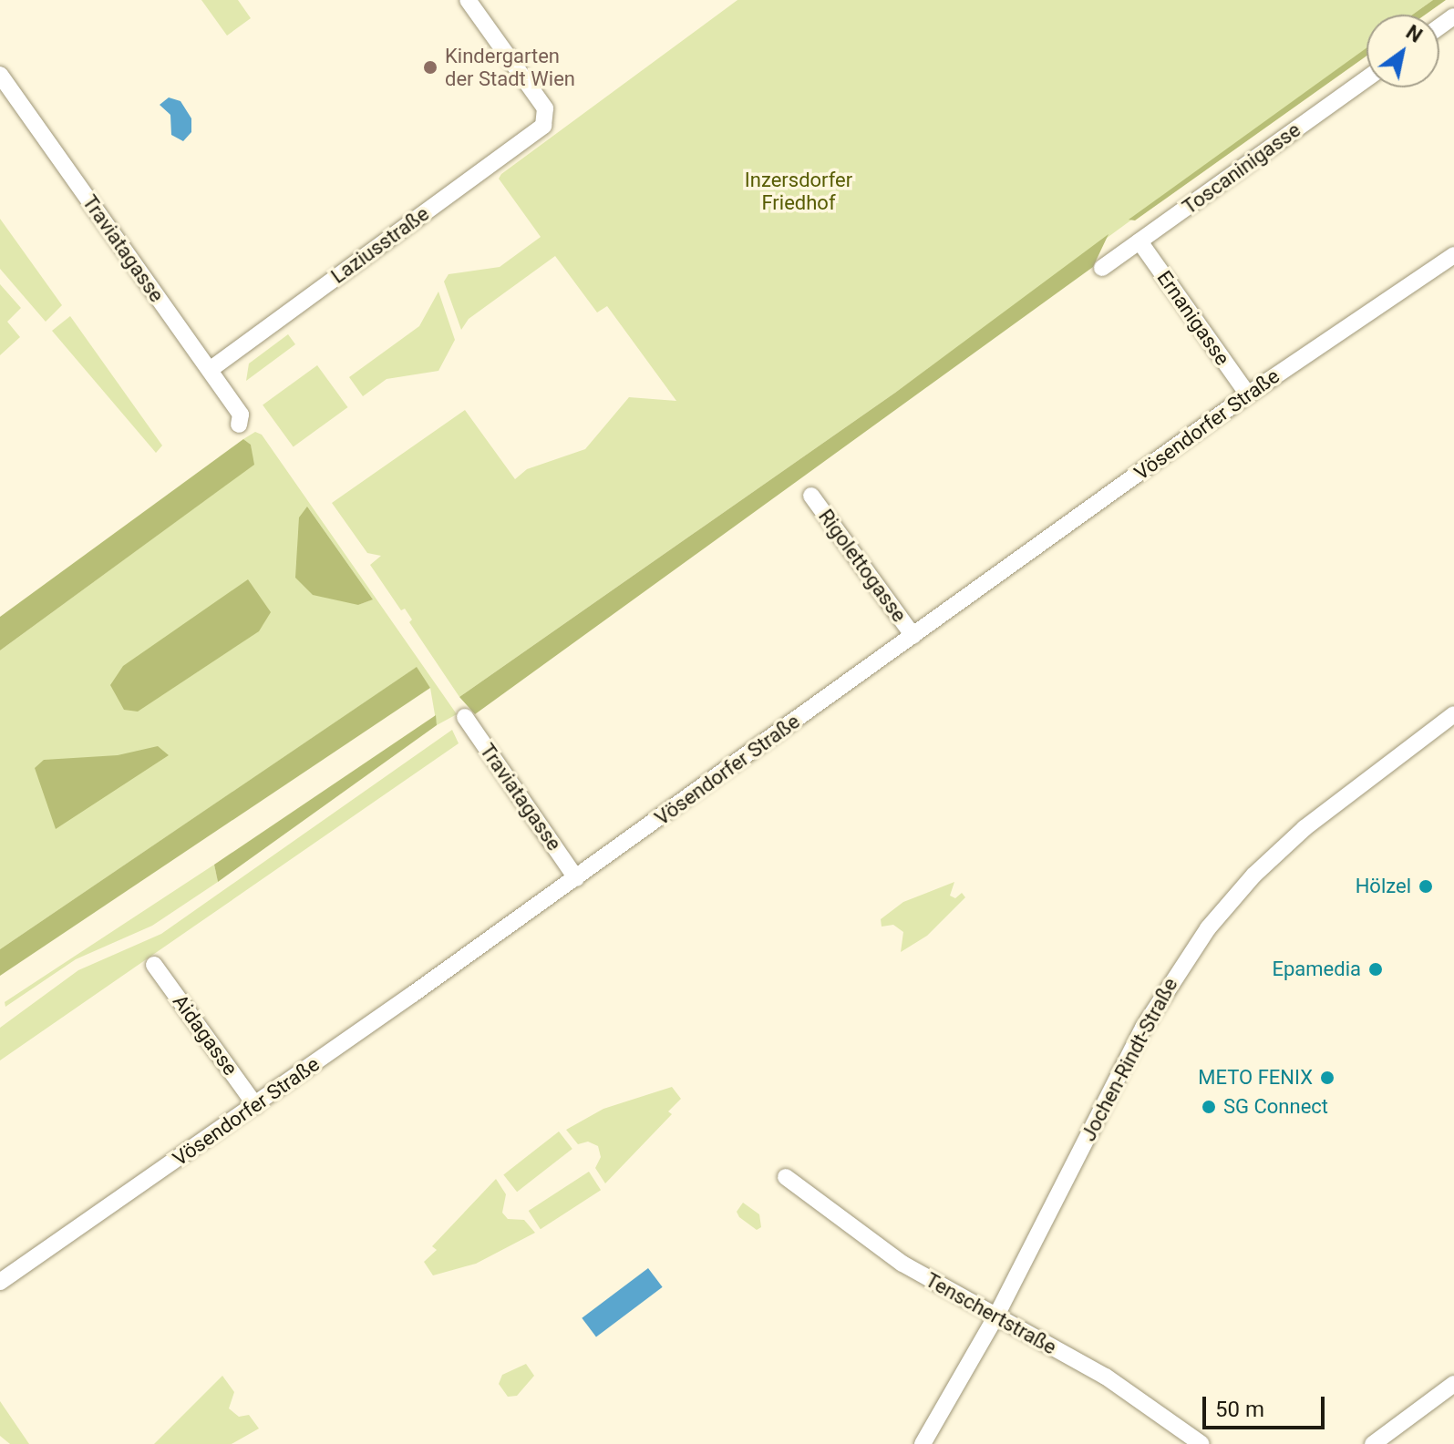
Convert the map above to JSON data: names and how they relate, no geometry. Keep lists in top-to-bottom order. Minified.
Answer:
{"streets":{"street":["Toscaninigasse","Laziusstraße","Traviatagasse","Ernanigasse","Vösendorfer Straße","Rigolettogasse","Aidagasse","Jochen-Rindt-Straße","Tenschertstraße"]},"crossings":[["Toscaninigasse","Ernanigasse"],["Laziusstraße","Traviatagasse"],["Traviatagasse","Vösendorfer Straße"],["Ernanigasse","Vösendorfer Straße"],["Vösendorfer Straße","Rigolettogasse"],["Vösendorfer Straße","Aidagasse"],["Jochen-Rindt-Straße","Tenschertstraße"]],"parks":["Inzersdorfer Friedhof"],"places":["Kindergarten der Stadt Wien","Hölzel","Epamedia","METO FENIX","SG Connect"],"scale_bar":"50 m","north":"top right"}
